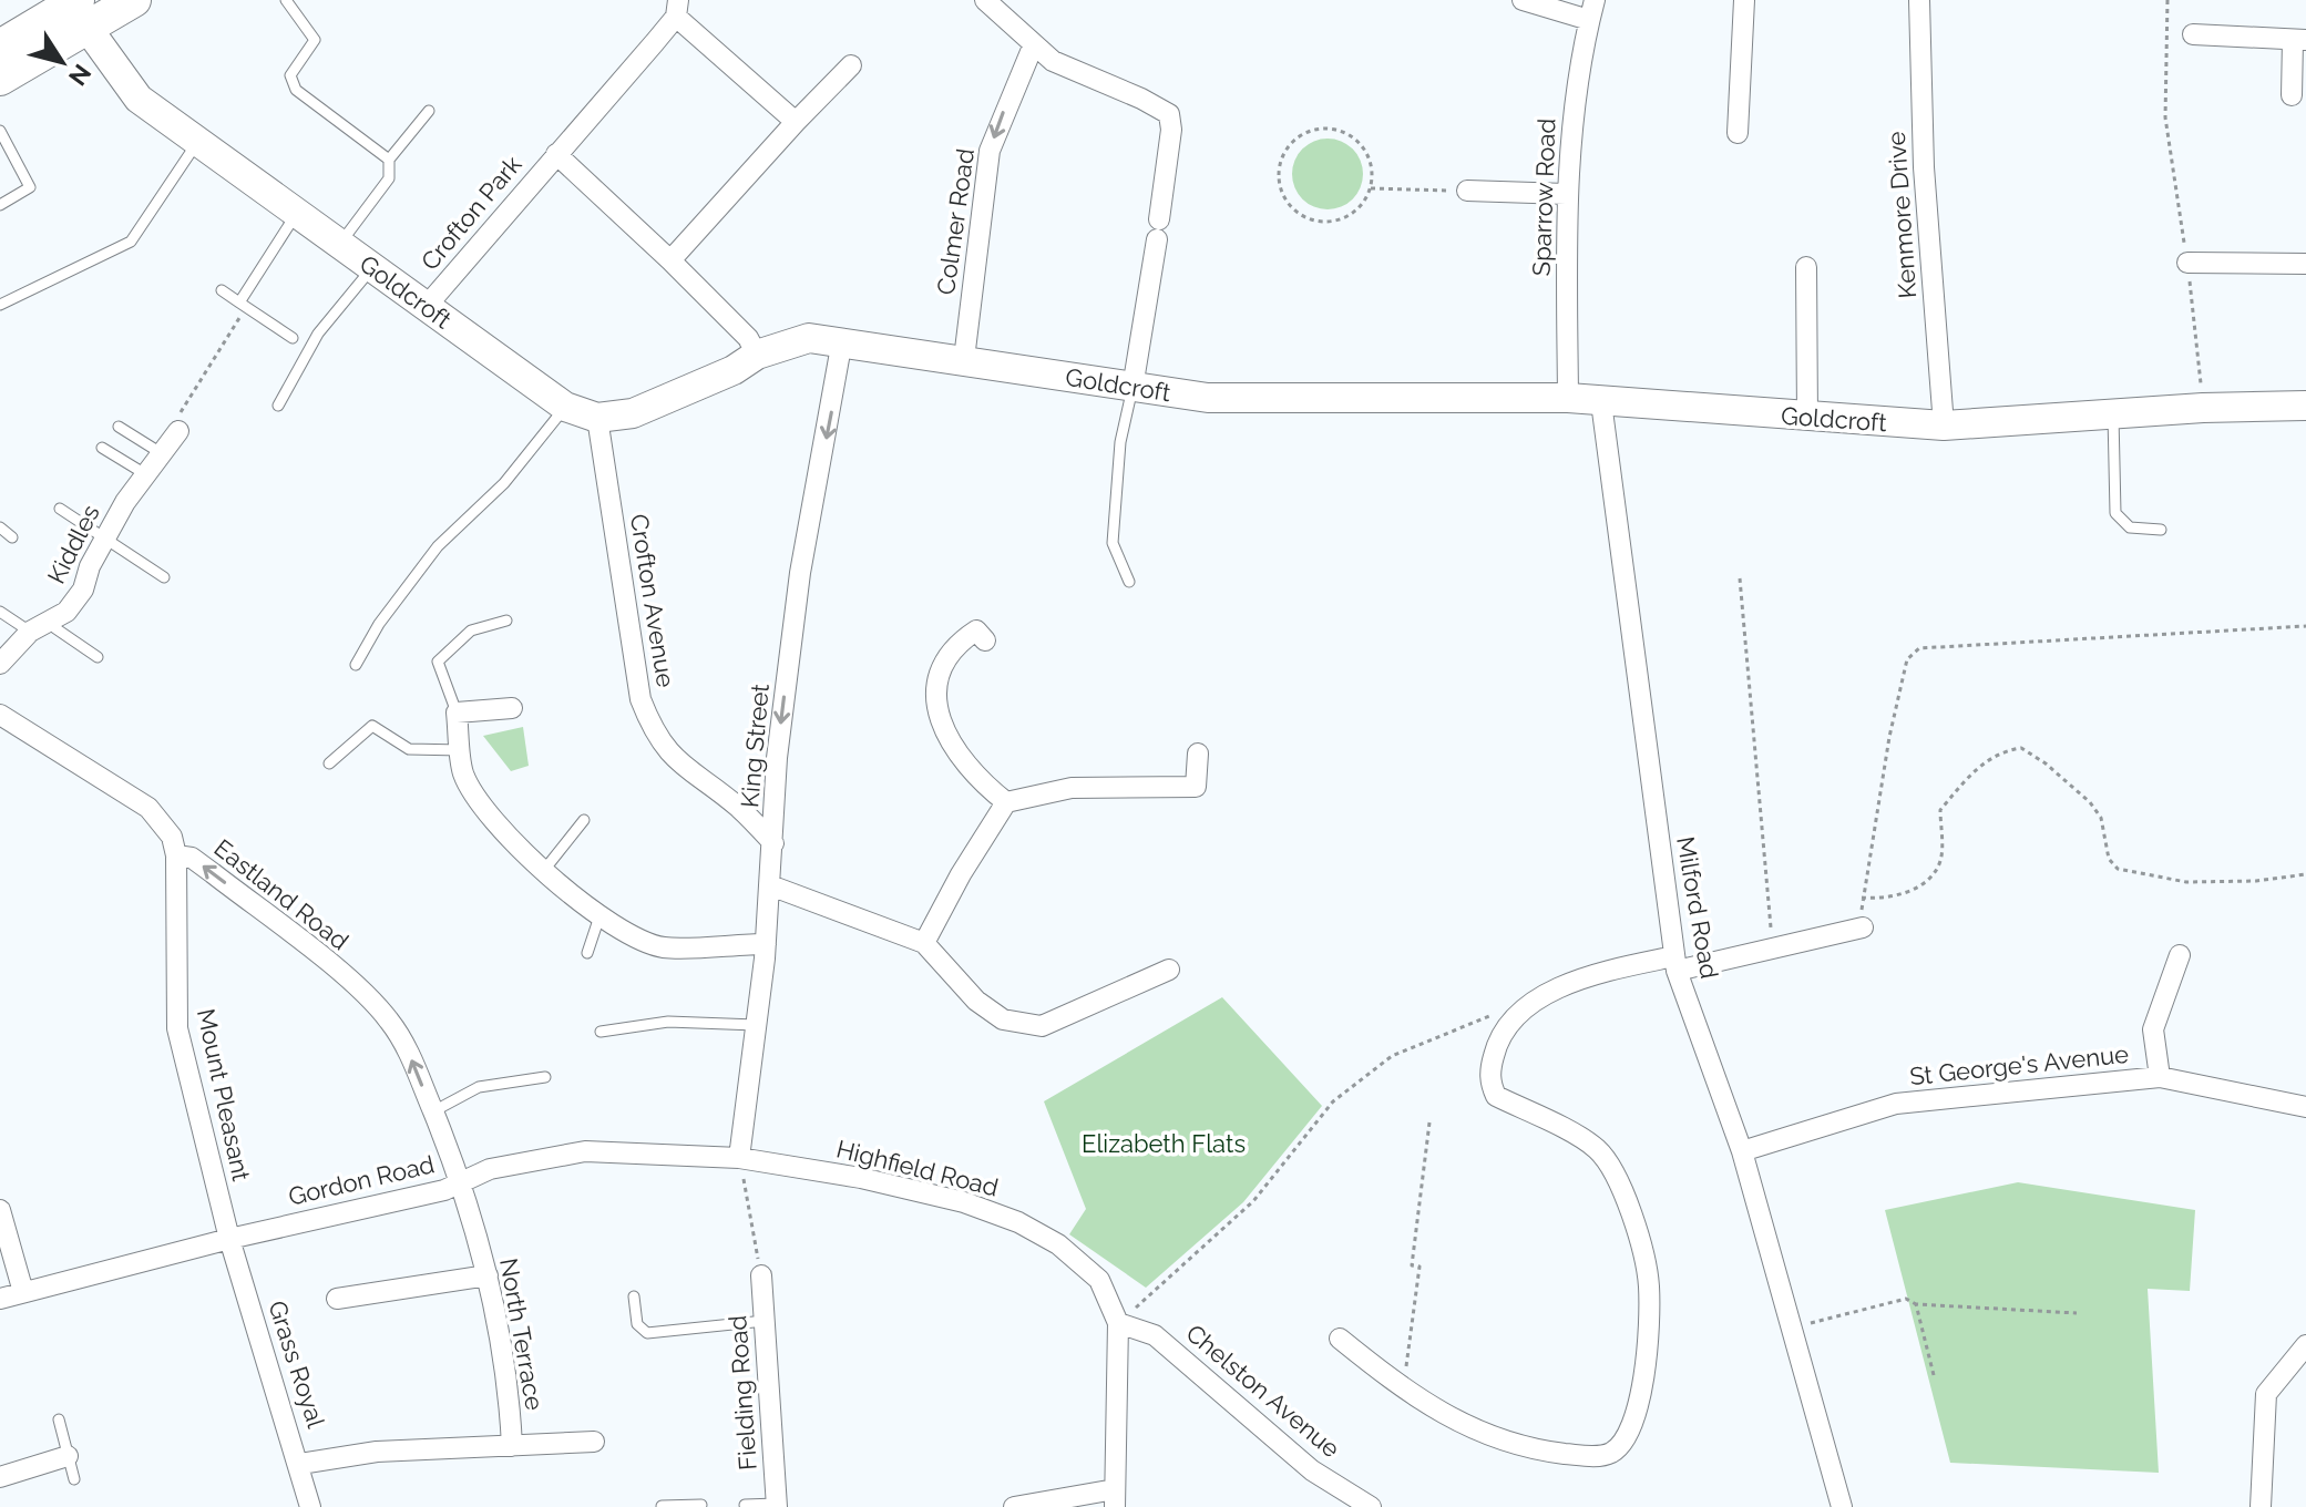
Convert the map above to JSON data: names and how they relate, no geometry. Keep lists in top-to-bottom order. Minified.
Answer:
{"streets":{"street":["Sparrow Road","Crofton Park","Kenmore Drive","Colmer Road","Goldcroft","Kiddles","Crofton Avenue","King Street","Eastland Road","Milford Road","St George's Avenue","Mount Pleasant","Highfield Road","Gordon Road","North Terrace","Grass Royal","Chelston Avenue","Fielding Road"]},"crossings":[["Sparrow Road","Goldcroft"],["Crofton Park","Goldcroft"],["Kenmore Drive","Goldcroft"],["Colmer Road","Goldcroft"],["Goldcroft","Crofton Avenue"],["Goldcroft","King Street"],["Goldcroft","Milford Road"],["Crofton Avenue","King Street"],["King Street","Highfield Road"],["King Street","Gordon Road"],["Eastland Road","Mount Pleasant"],["Eastland Road","Gordon Road"],["Eastland Road","North Terrace"],["Milford Road","St George's Avenue"],["Mount Pleasant","Gordon Road"],["Mount Pleasant","Grass Royal"],["Highfield Road","Gordon Road"],["Highfield Road","Chelston Avenue"],["Gordon Road","North Terrace"],["Gordon Road","Grass Royal"],["North Terrace","Grass Royal"]],"one_way":["Colmer Road","King Street","Eastland Road"],"parks":["Elizabeth Flats"],"north":"bottom right"}
